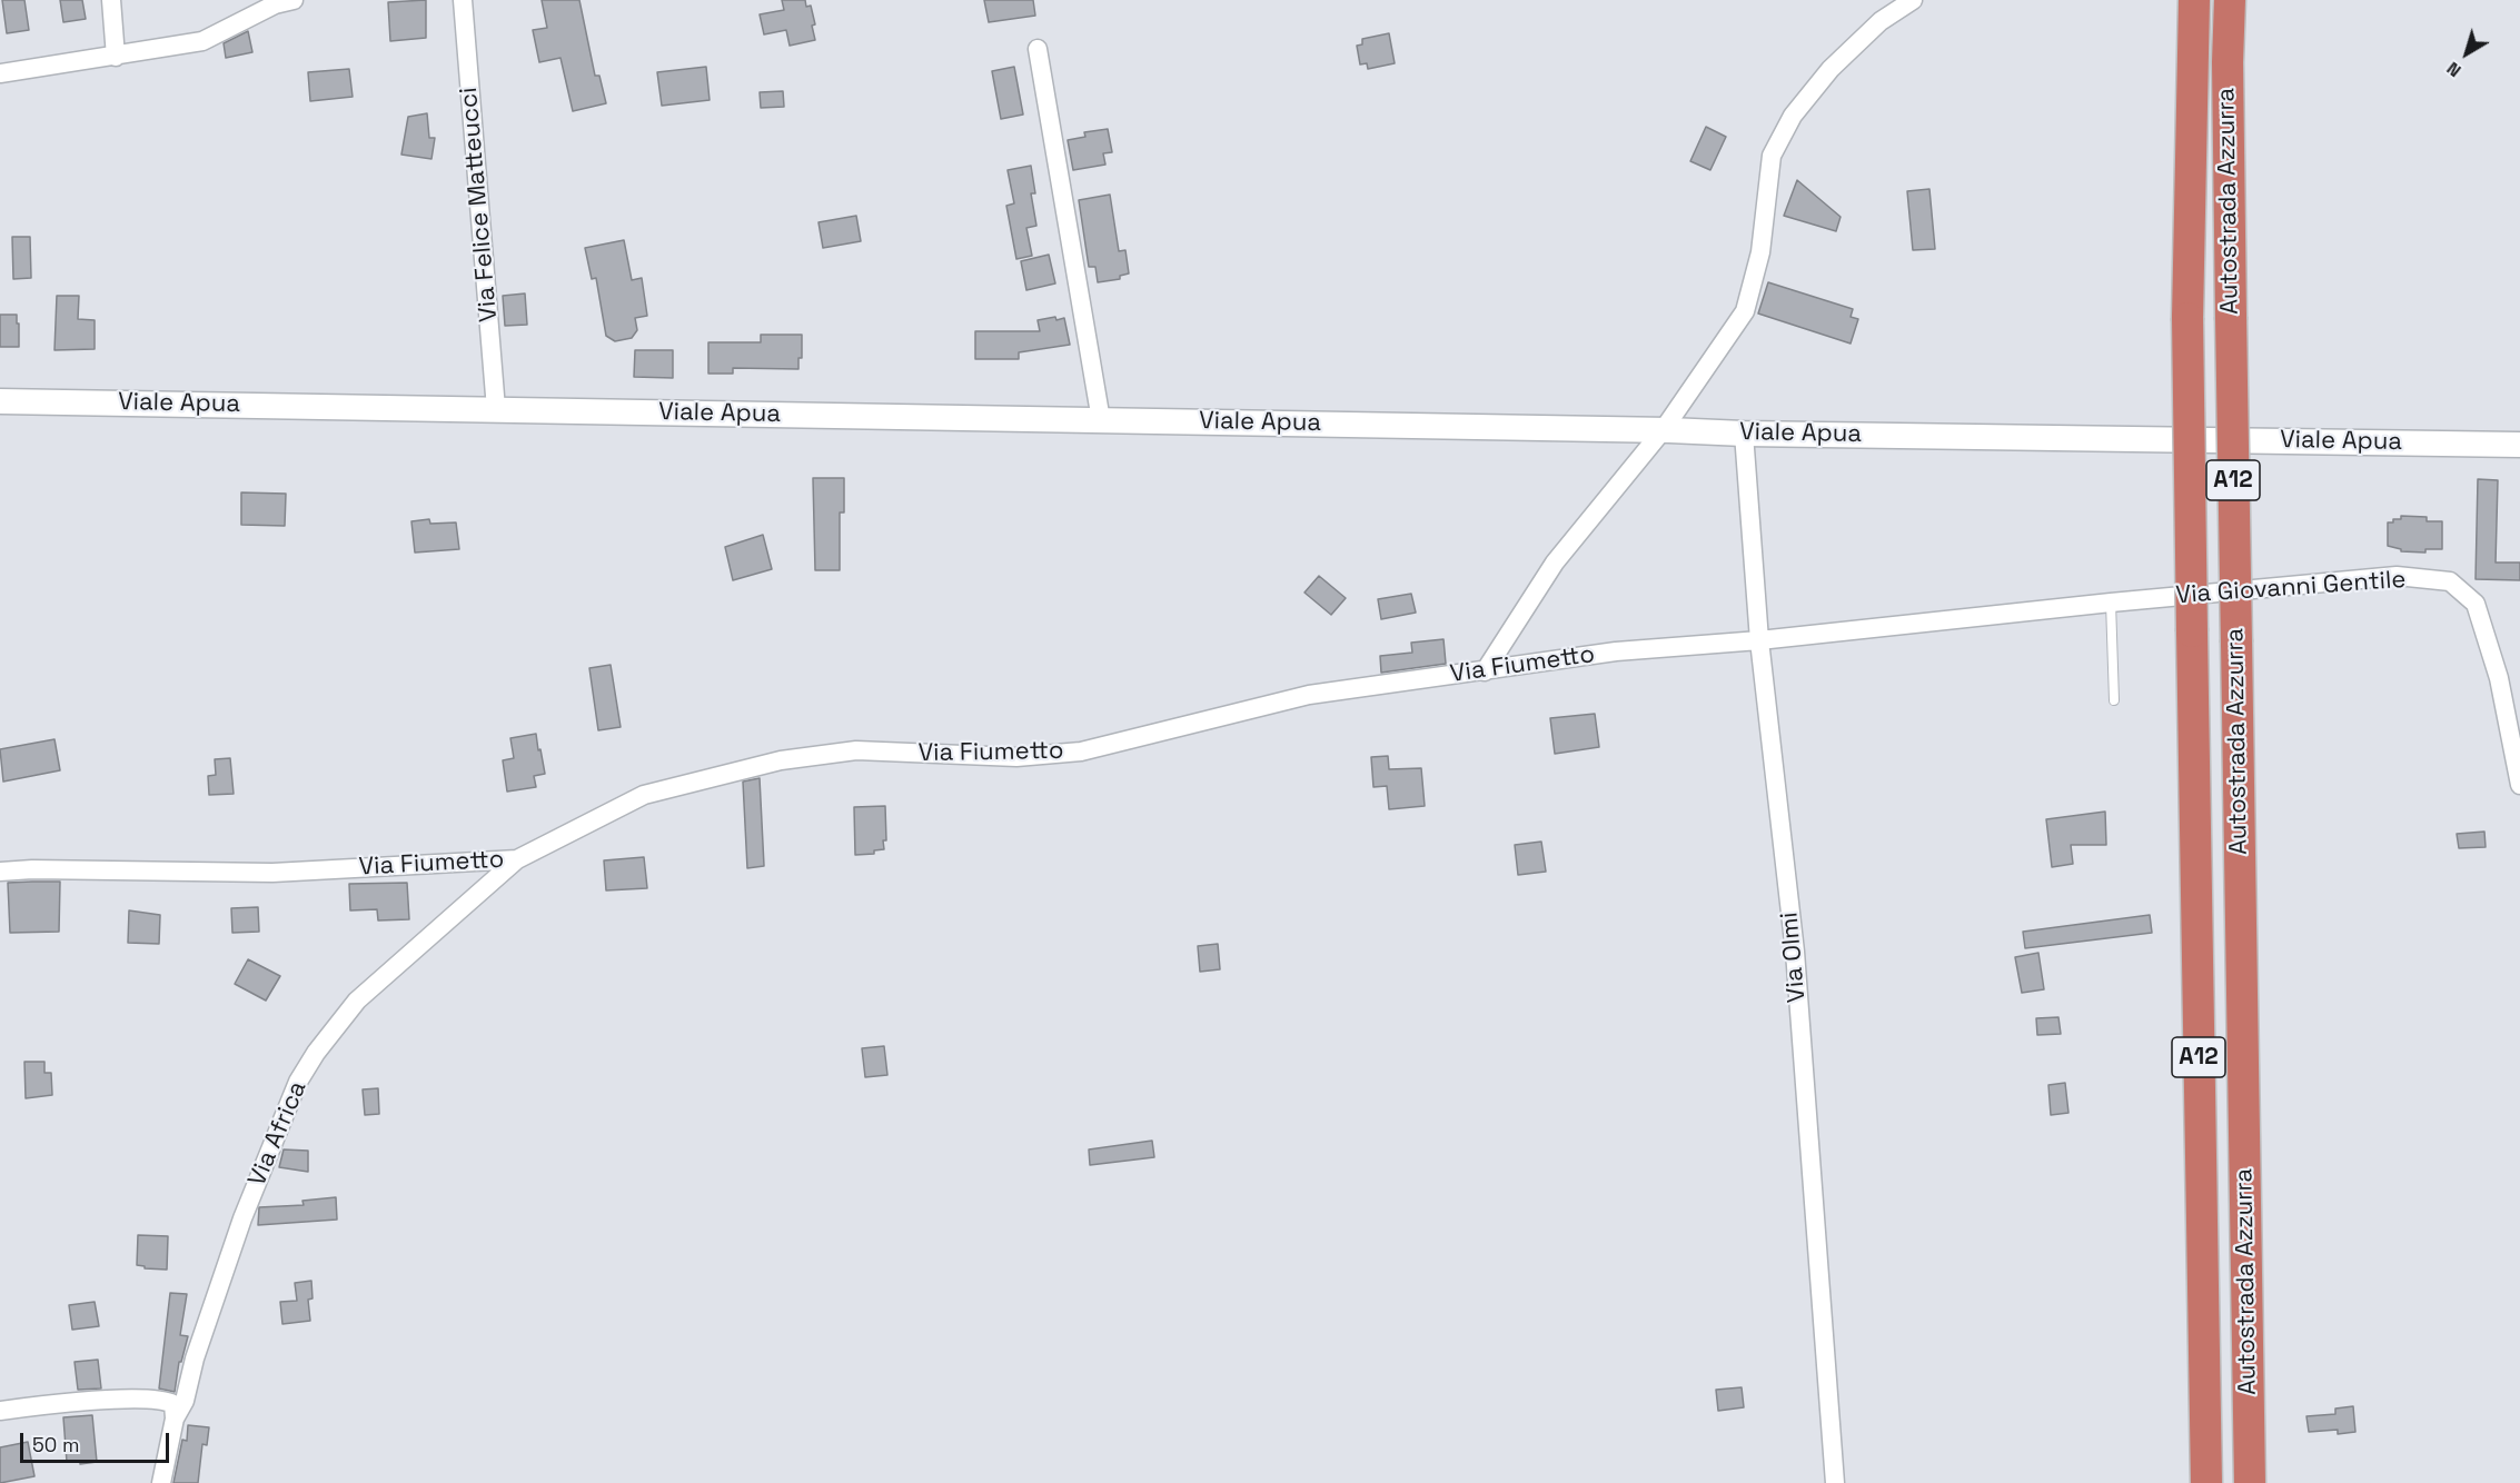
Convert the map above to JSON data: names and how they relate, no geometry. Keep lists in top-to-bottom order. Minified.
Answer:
{"streets":{"highway":["Autostrada Azzurra","A12"],"street":["Via Felice Matteucci","Viale Apua","Via Giovanni Gentile","Via Fiumetto","Via Olmi","Via Africa"]},"crossings":[["Via Felice Matteucci","Viale Apua"],["Viale Apua","Via Olmi"],["Via Giovanni Gentile","Via Fiumetto"],["Via Fiumetto","Via Olmi"],["Via Fiumetto","Via Africa"]],"scale_bar":"50 m","north":"bottom left"}
